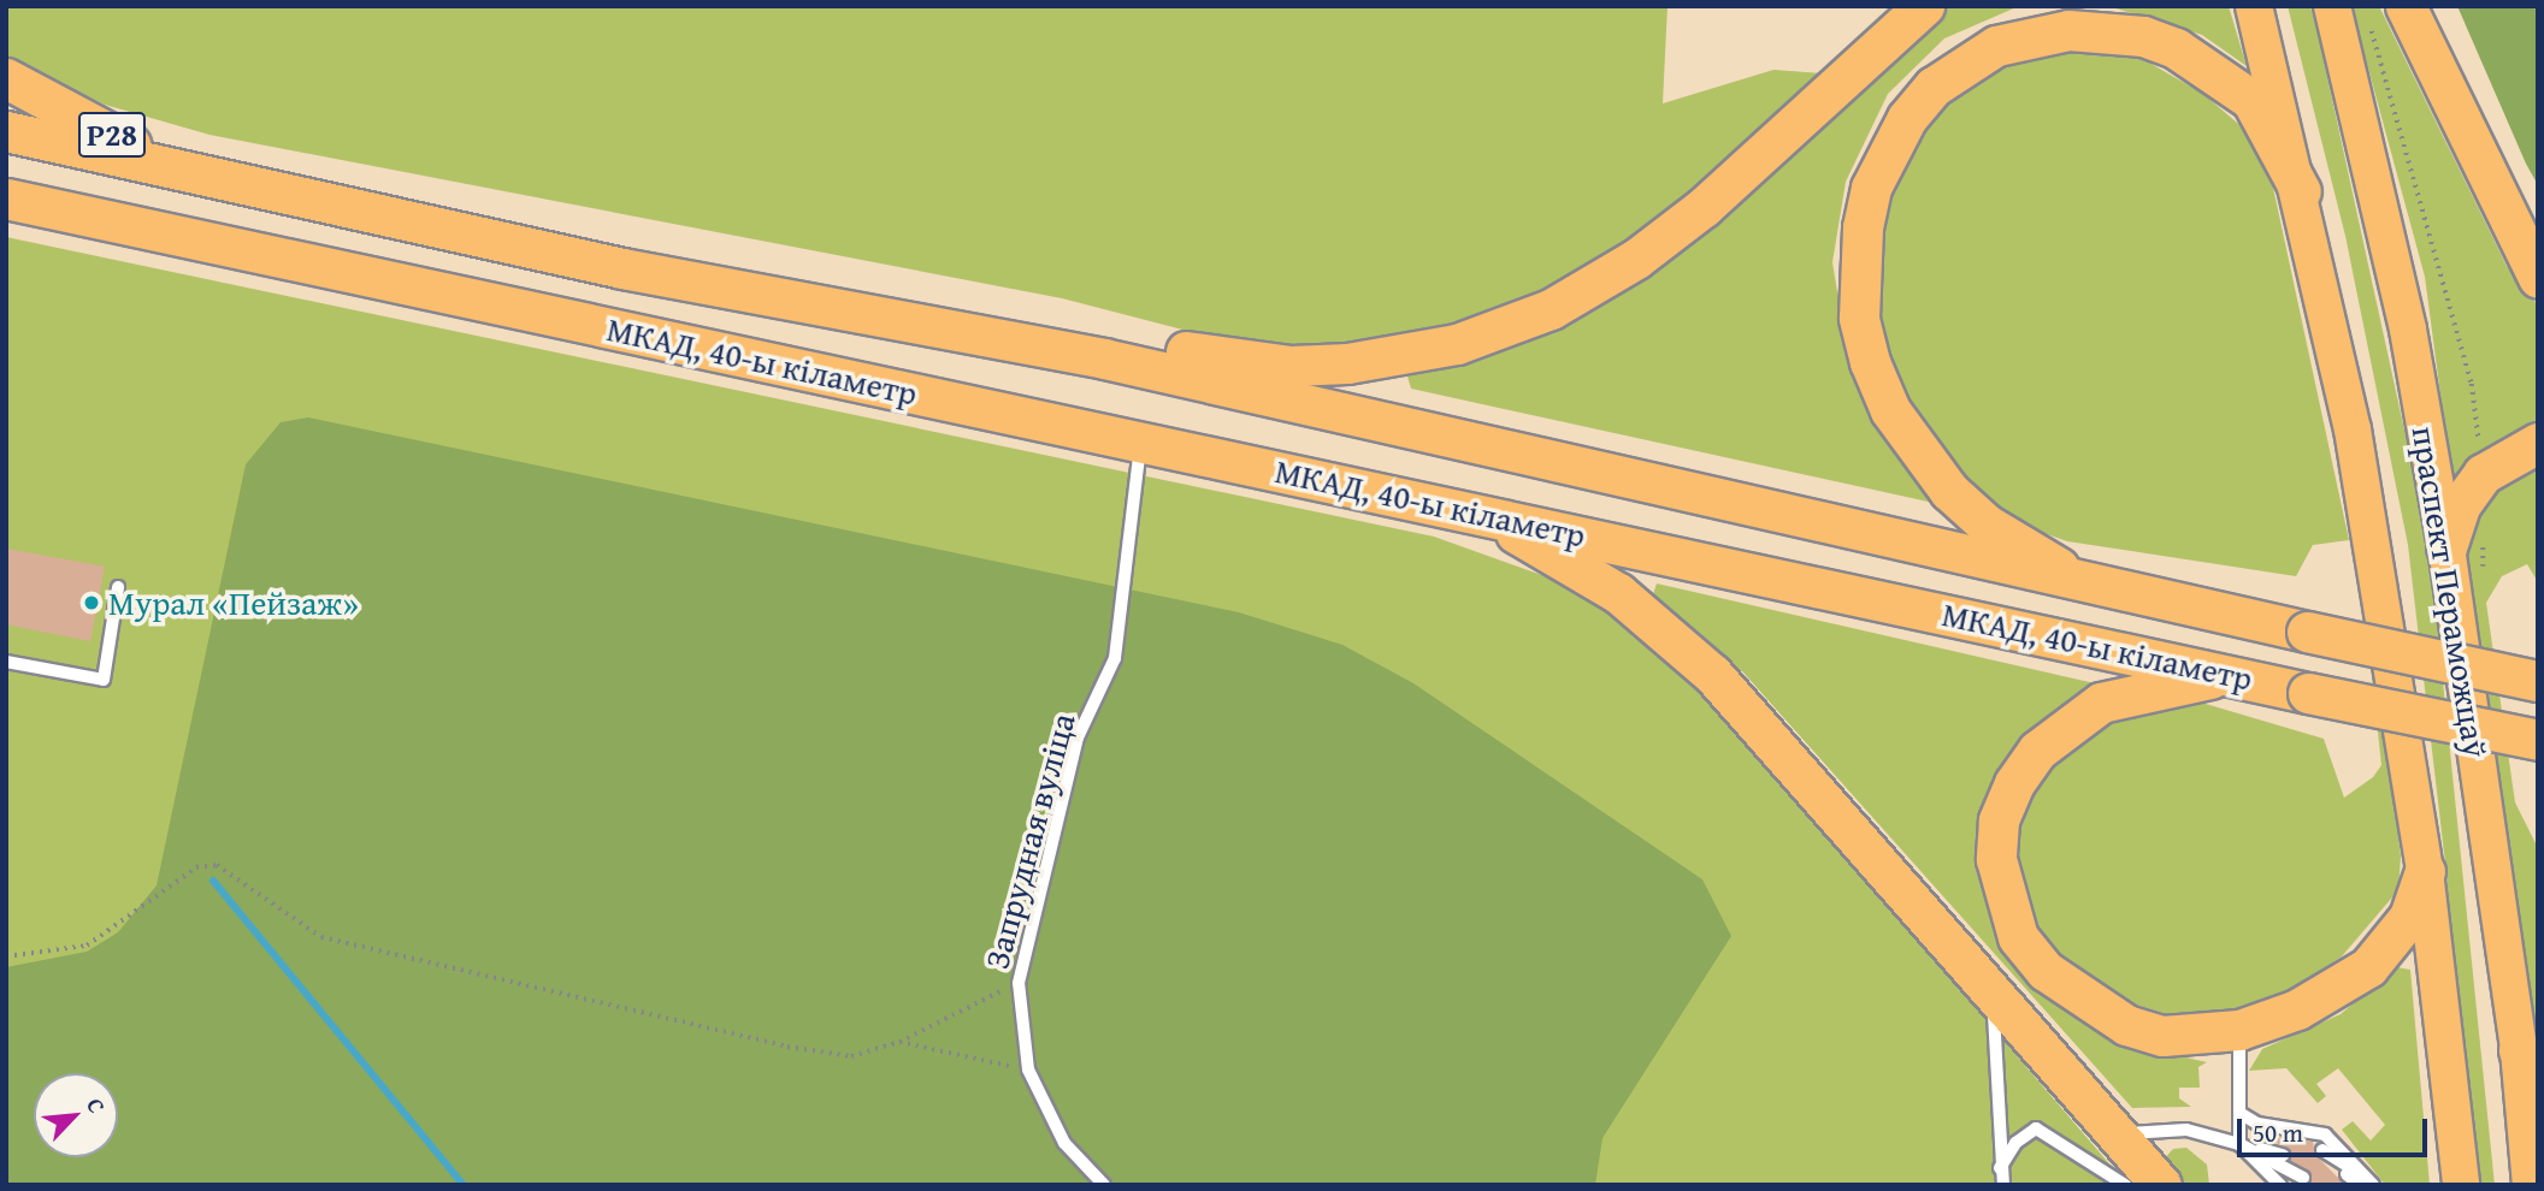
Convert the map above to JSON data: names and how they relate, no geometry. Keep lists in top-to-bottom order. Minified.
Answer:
{"streets":{"highway":["Р28","МКАД, 40-ы кіламетр"],"main road":["праспект Пераможцаў"],"lane":["Запрудная вуліца"]},"crossings":[["Р28","МКАД, 40-ы кіламетр"],["МКАД, 40-ы кіламетр","Запрудная вуліца"]],"places":["Мурал «Пейзаж»"],"scale_bar":"50 m","north":"top right"}
